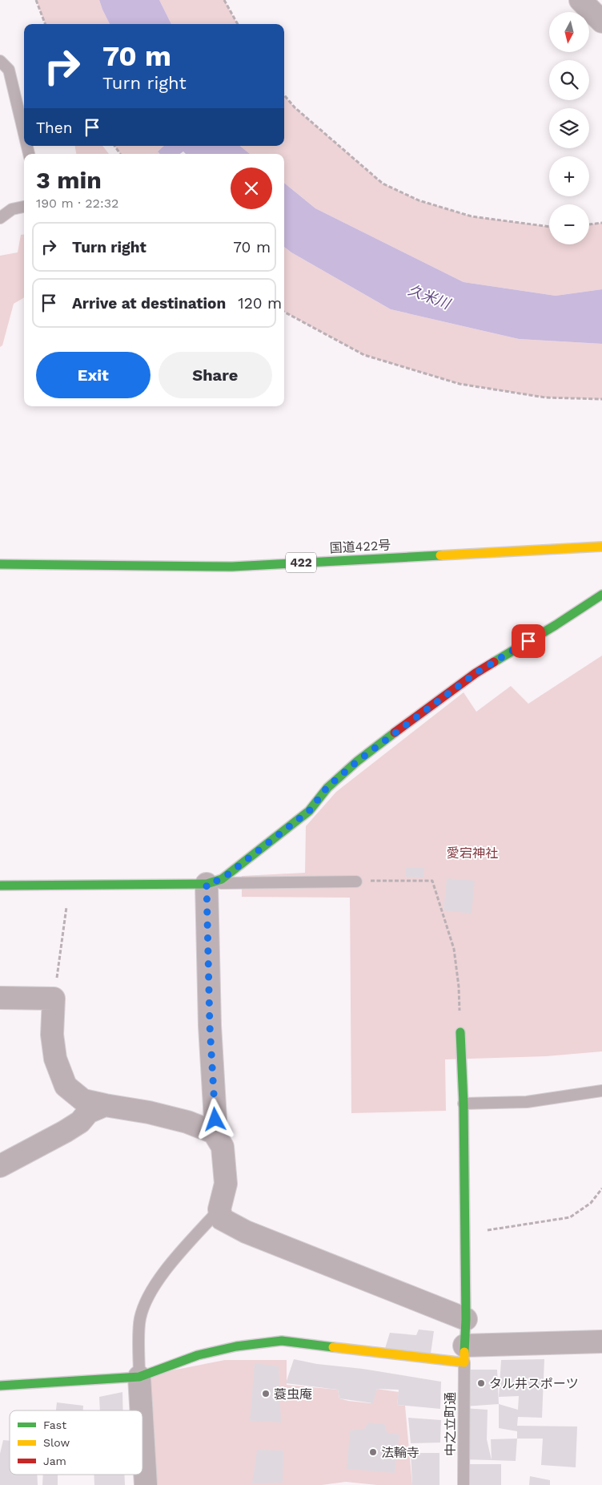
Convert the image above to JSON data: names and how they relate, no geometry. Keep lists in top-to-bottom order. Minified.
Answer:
{"streets":{"main road":["国道422号","422"],"lane":["中之立町通"]},"water":["久米川"],"parks":["愛宕神社"],"places":["タル井スポーツ","蓑虫庵","法輪寺"],"legend":["Fast","Slow","Jam"],"north":"bottom","page":{"map_buttons":["+","−"],"turn":["70 m","Turn right"],"then":"Then","heading":["3 min","190 m · 22:32"],"list":[{"name":"Turn right","value":"70 m"},{"name":"Arrive at destination","value":"120 m"}],"buttons":["Exit","Share"]}}
